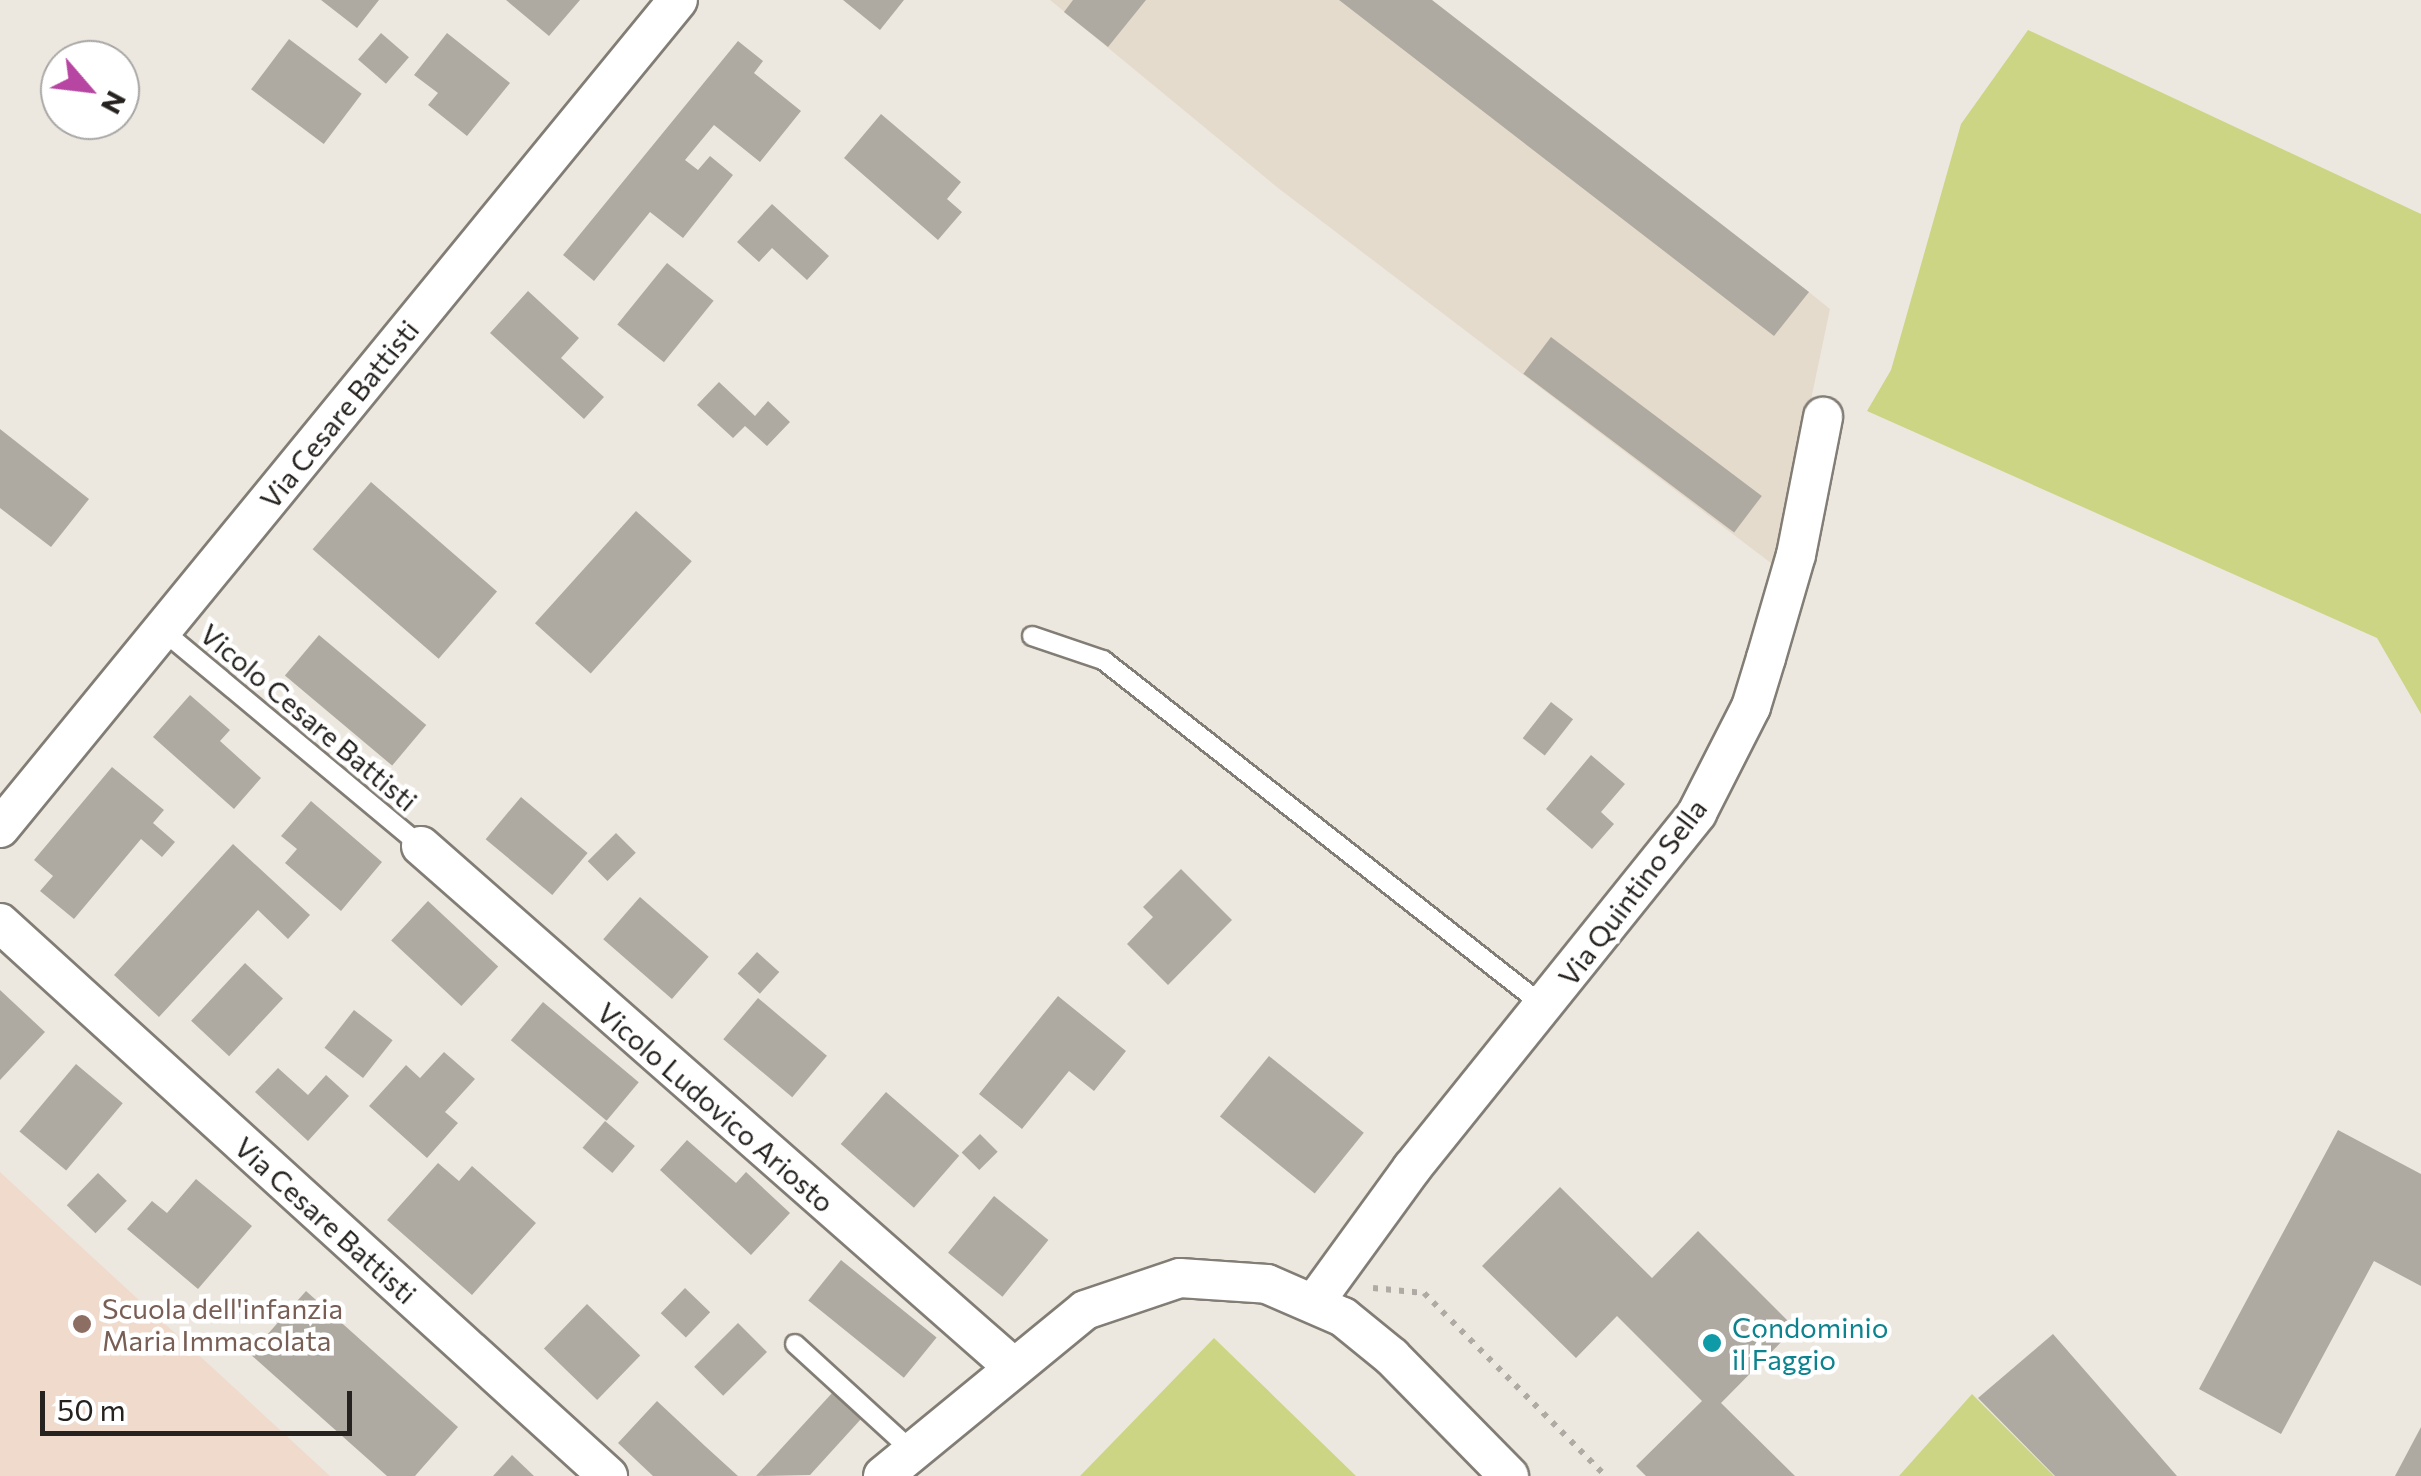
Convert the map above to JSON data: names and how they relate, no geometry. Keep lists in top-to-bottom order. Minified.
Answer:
{"streets":{"street":["Via Cesare Battisti","Via Quintino Sella","Vicolo Ludovico Ariosto"],"lane":["Vicolo Cesare Battisti"]},"crossings":[["Via Cesare Battisti","Vicolo Cesare Battisti"],["Vicolo Cesare Battisti","Vicolo Ludovico Ariosto"]],"places":["Scuola dell'infanzia Maria Immacolata","Condominio il Faggio"],"scale_bar":"50 m","north":"bottom right"}
